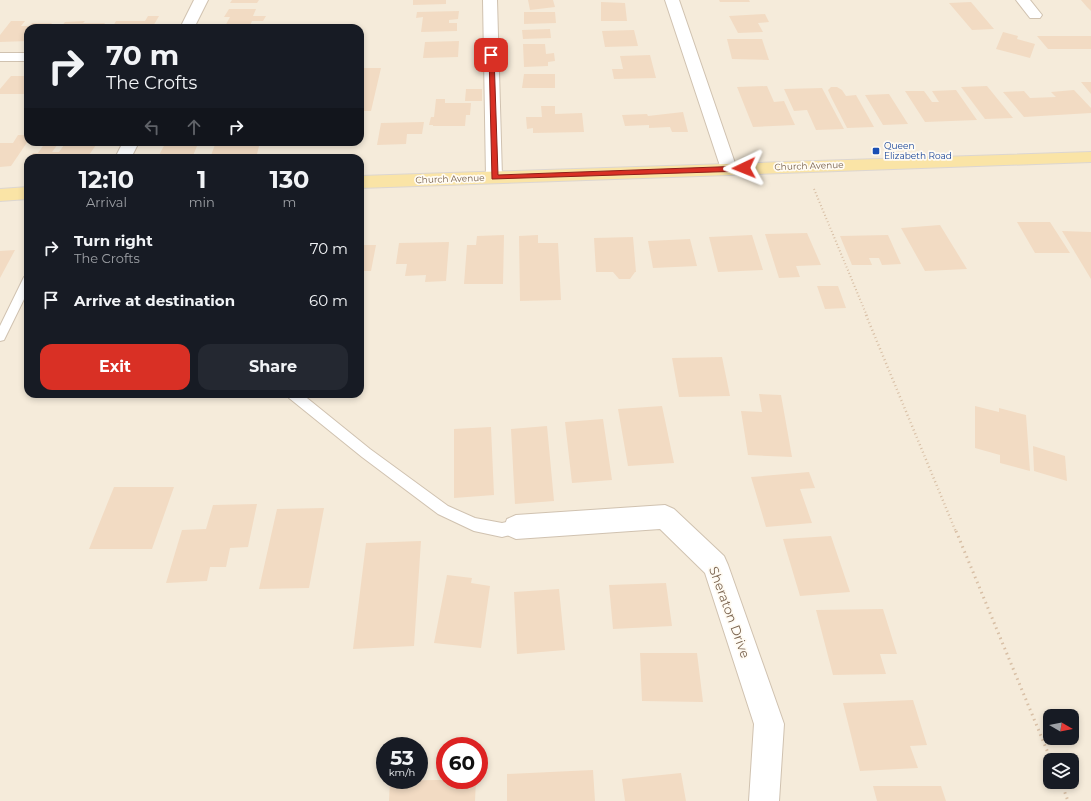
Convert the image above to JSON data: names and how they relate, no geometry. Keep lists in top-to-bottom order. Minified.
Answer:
{"streets":{"main road":["Church Avenue"],"street":["Sheraton Drive"]},"places":{"transit":["Queen Elizabeth Road"]},"north":"right","page":{"turn":["70 m","The Crofts"],"eta":["12:10","Arrival","1","min","130","m"],"list":[{"name":"Turn right","note":"The Crofts","value":"70 m"},{"name":"Arrive at destination","value":"60 m"}],"buttons":["Exit","Share"],"speed":"53 km/h","limit":"60"}}
